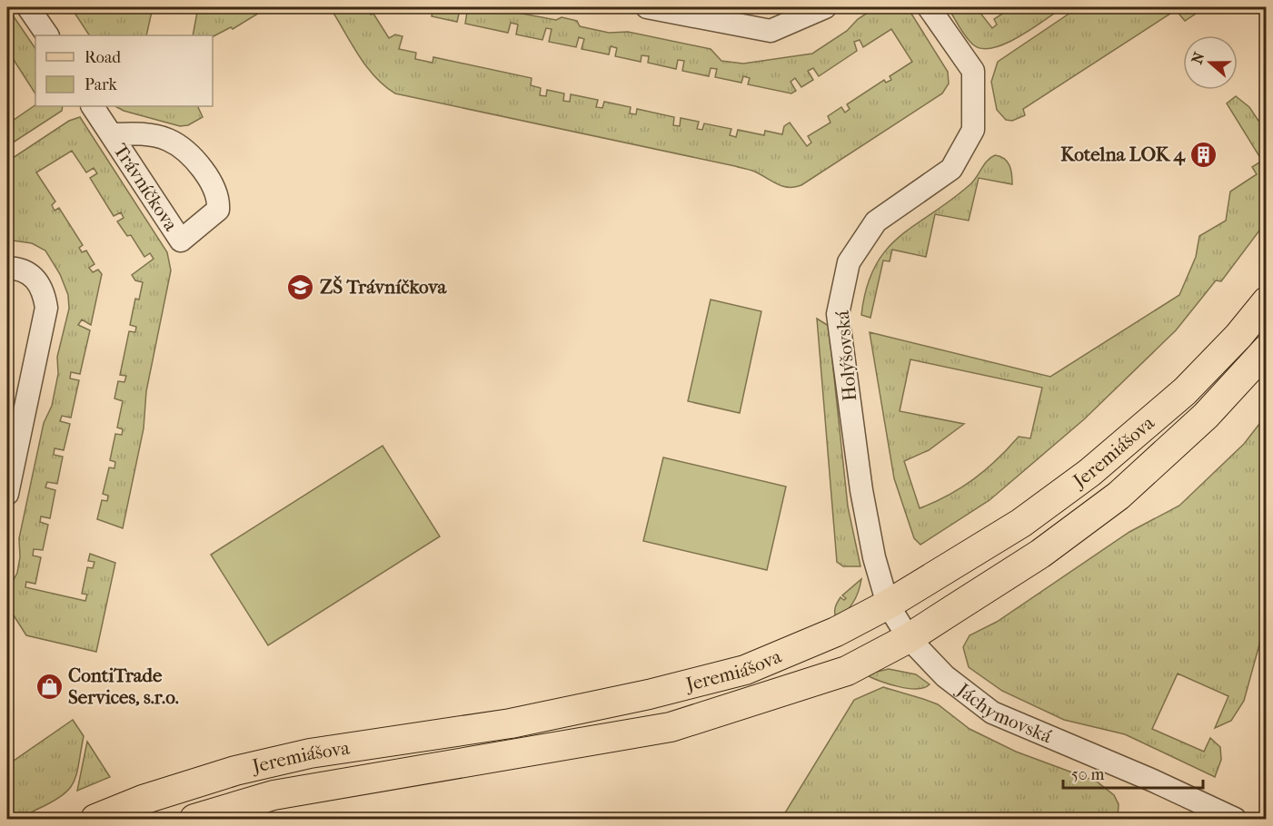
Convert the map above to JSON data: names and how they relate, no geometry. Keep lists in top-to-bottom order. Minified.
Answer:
{"streets":{"main road":["Jeremiášova"],"street":["Trávníčkova","Holýšovská","Jáchymovská"]},"crossings":[["Holýšovská","Jeremiášova"],["Holýšovská","Jáchymovská"],["Jeremiášova","Jáchymovská"]],"places":{"building":["Kotelna LOK 4"],"school or university":["ZŠ Trávníčkova"],"shop":["ContiTrade Services, s.r.o."]},"legend":["Road","Park"],"scale_bar":"50 m","north":"left"}
